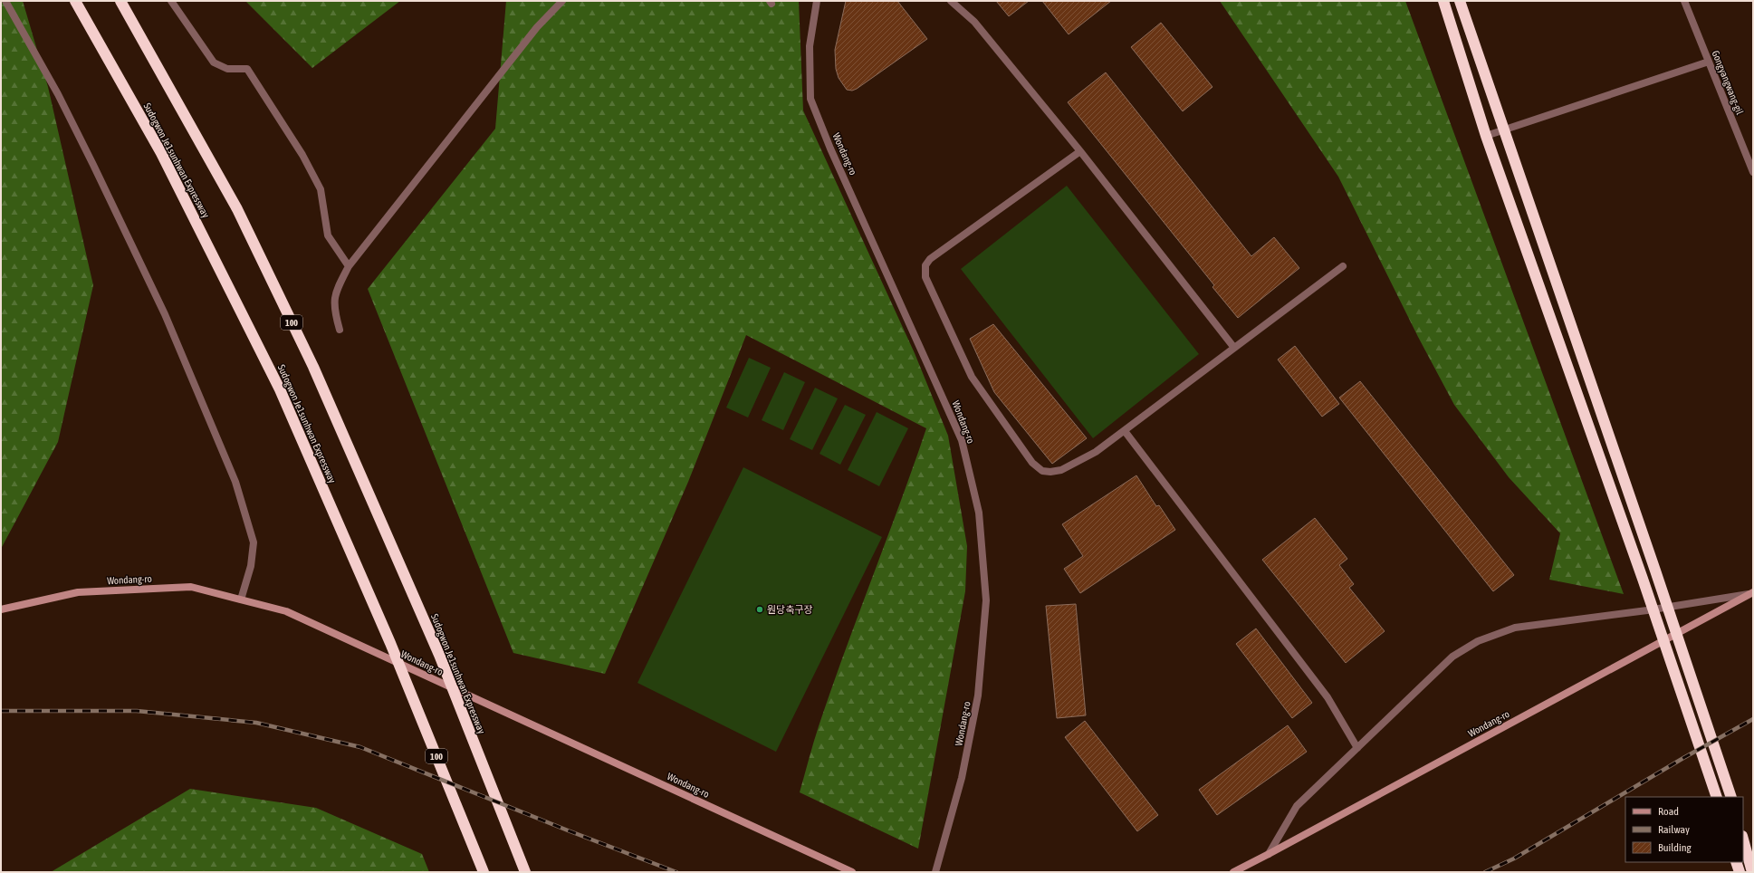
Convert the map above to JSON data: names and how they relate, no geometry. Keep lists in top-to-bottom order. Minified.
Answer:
{"streets":{"highway":["Sudogwon Je1sunhwan Expressway","100"],"main road":["Wondang-ro"],"street":["Gongyangwang-gil"]},"places":["원당축구장"],"legend":["Road","Railway","Building"]}
